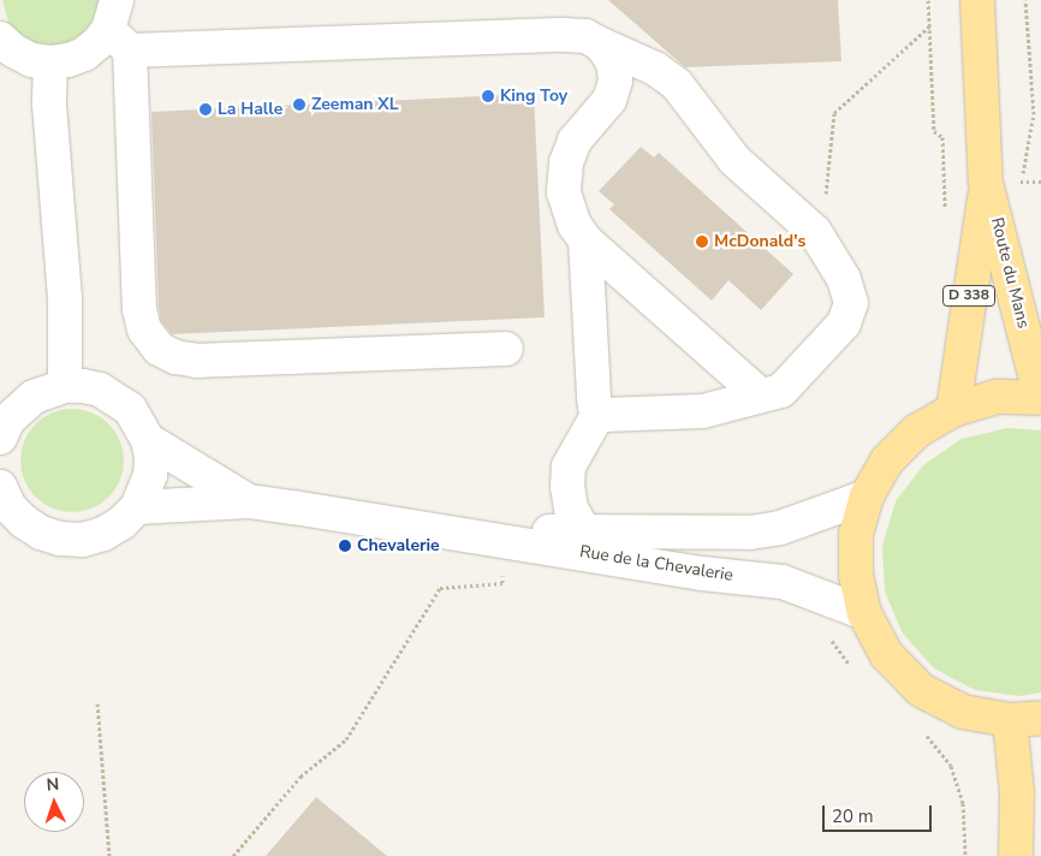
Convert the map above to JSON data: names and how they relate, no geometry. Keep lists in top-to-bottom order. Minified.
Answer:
{"streets":{"main road":["Route du Mans","D 338"],"street":["Rue de la Chevalerie"]},"places":["King Toy","Zeeman XL","La Halle","McDonald's","Chevalerie"],"scale_bar":"20 m","north":"top"}
